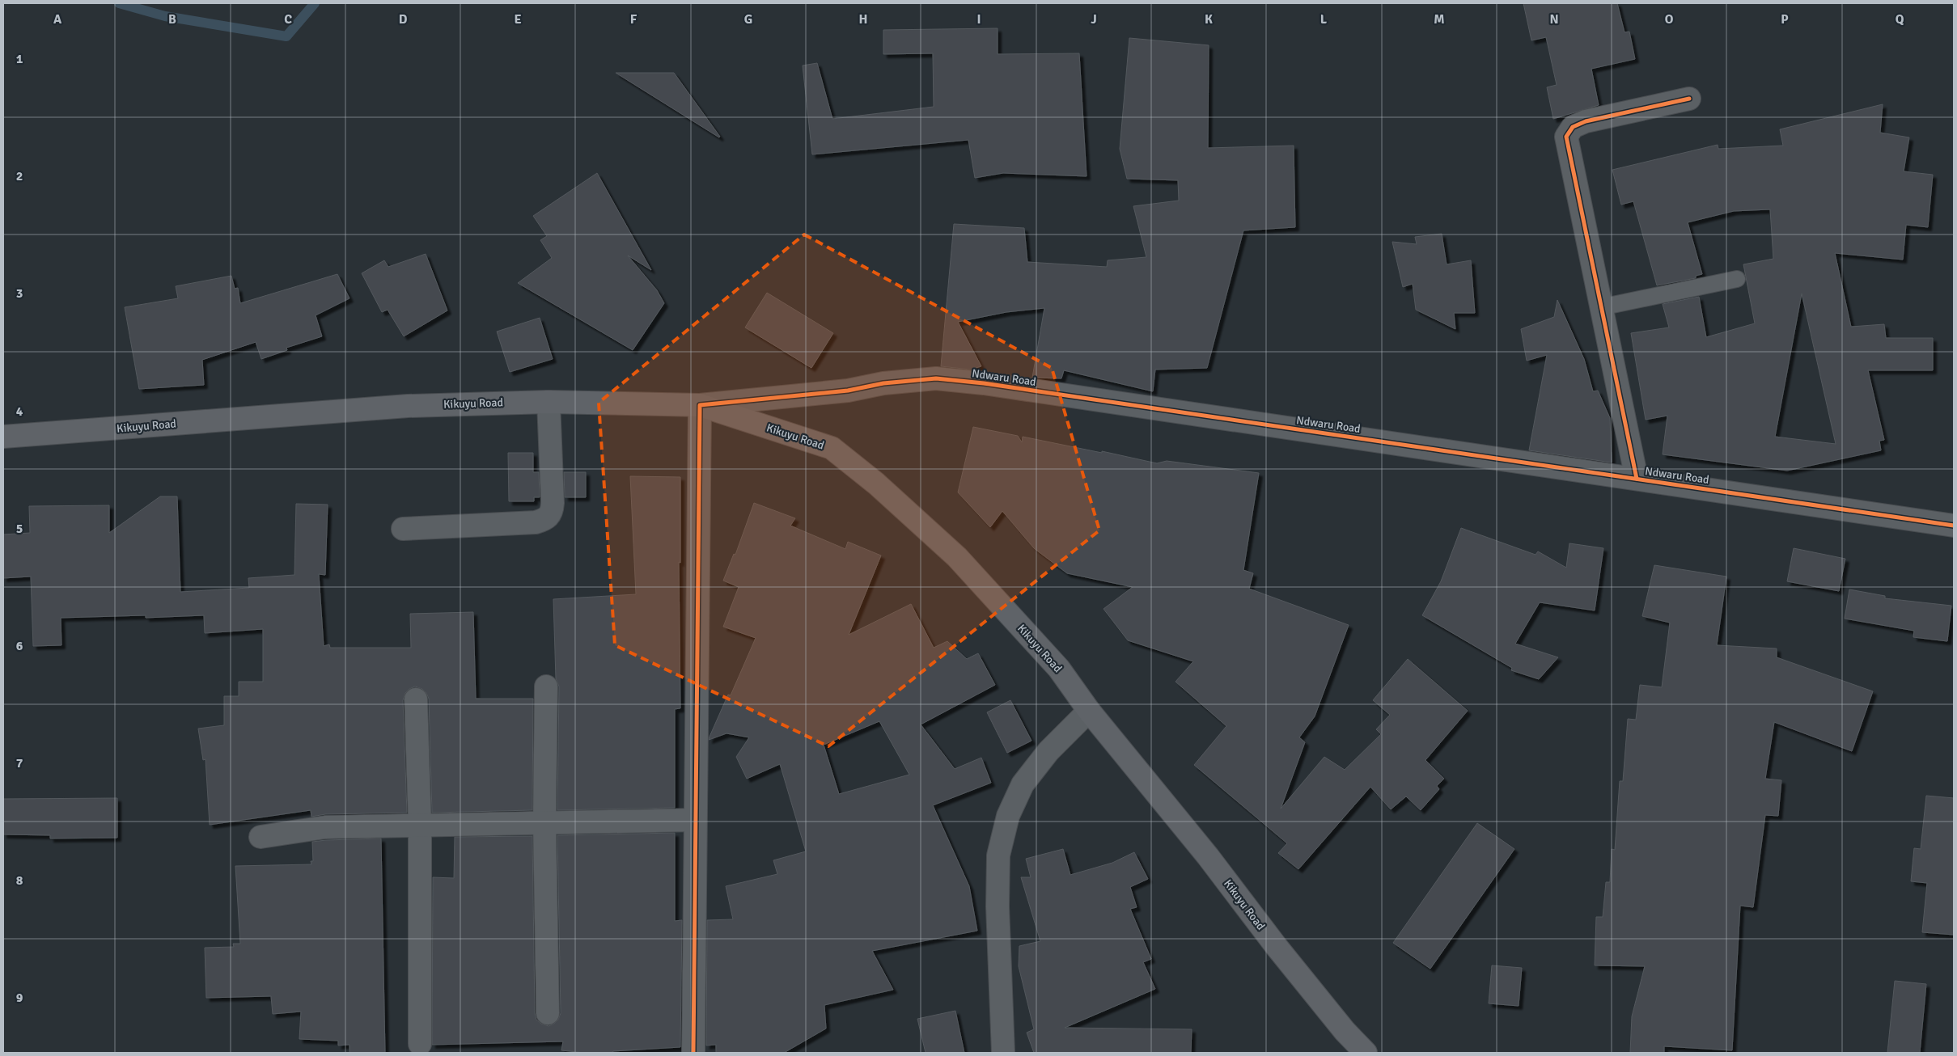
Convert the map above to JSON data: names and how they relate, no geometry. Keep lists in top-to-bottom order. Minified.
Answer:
{"streets":{"main road":["Kikuyu Road"],"street":["Ndwaru Road"]},"crossings":[["Ndwaru Road","Kikuyu Road"]],"grid":{"columns":["A","B","C","D","E","F","G","H","I","J","K","L","M","N","O","P","Q"],"rows":["1","2","3","4","5","6","7","8","9"]}}
